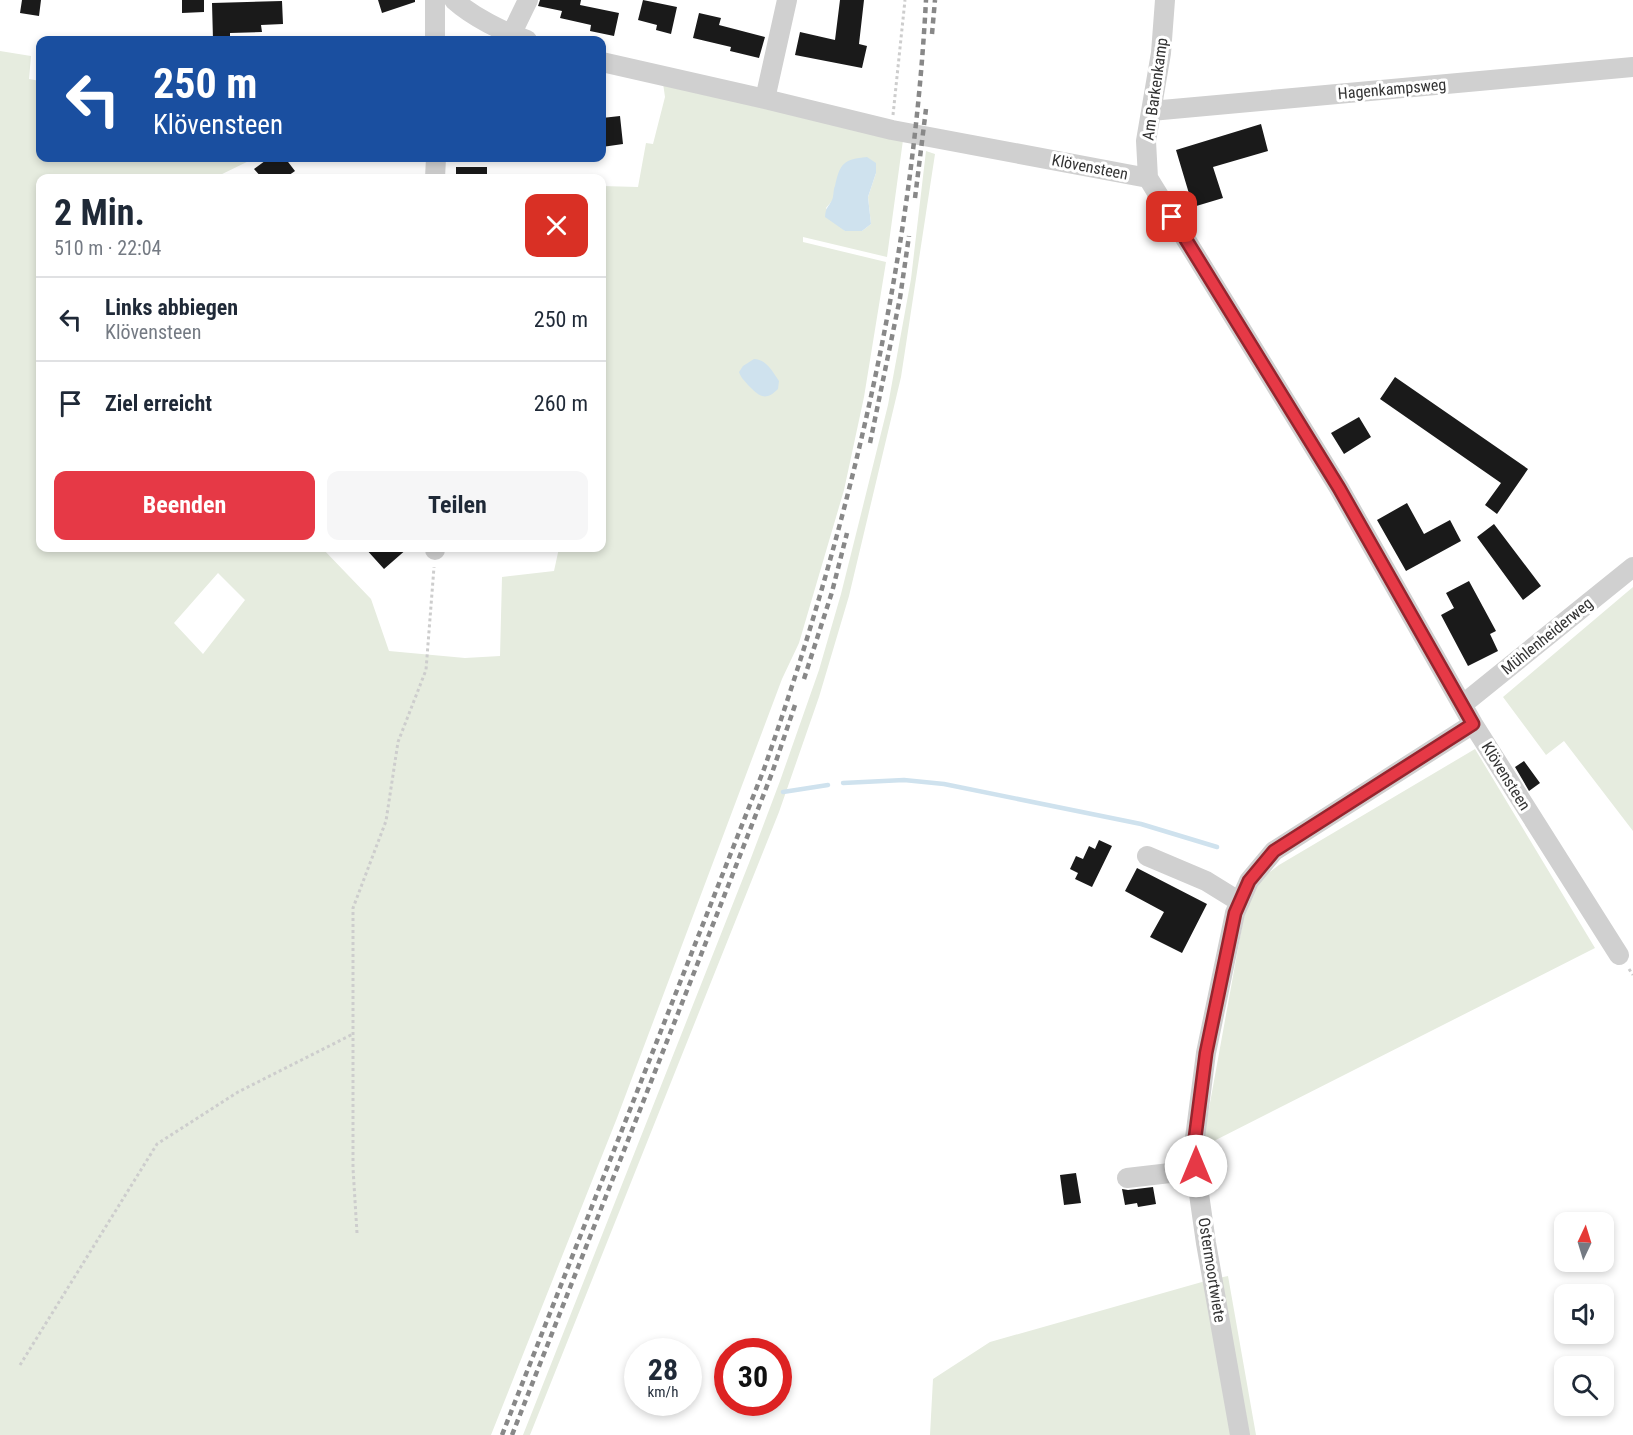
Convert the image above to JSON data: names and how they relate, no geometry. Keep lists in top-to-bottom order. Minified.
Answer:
{"streets":{"street":["Am Barkenkamp","Hagenkampsweg","Klövensteen","Mühlenheiderweg","Ostermoortwiete"]},"crossings":[["Am Barkenkamp","Hagenkampsweg"],["Am Barkenkamp","Klövensteen"],["Klövensteen","Mühlenheiderweg"],["Klövensteen","Ostermoortwiete"]],"north":"top","page":{"turn":["250 m","Klövensteen"],"heading":["2 Min.","510 m · 22:04"],"list":[{"name":"Links abbiegen","note":"Klövensteen","value":"250 m"},{"name":"Ziel erreicht","value":"260 m"}],"buttons":["Beenden","Teilen"],"speed":"28 km/h","limit":"30"}}
